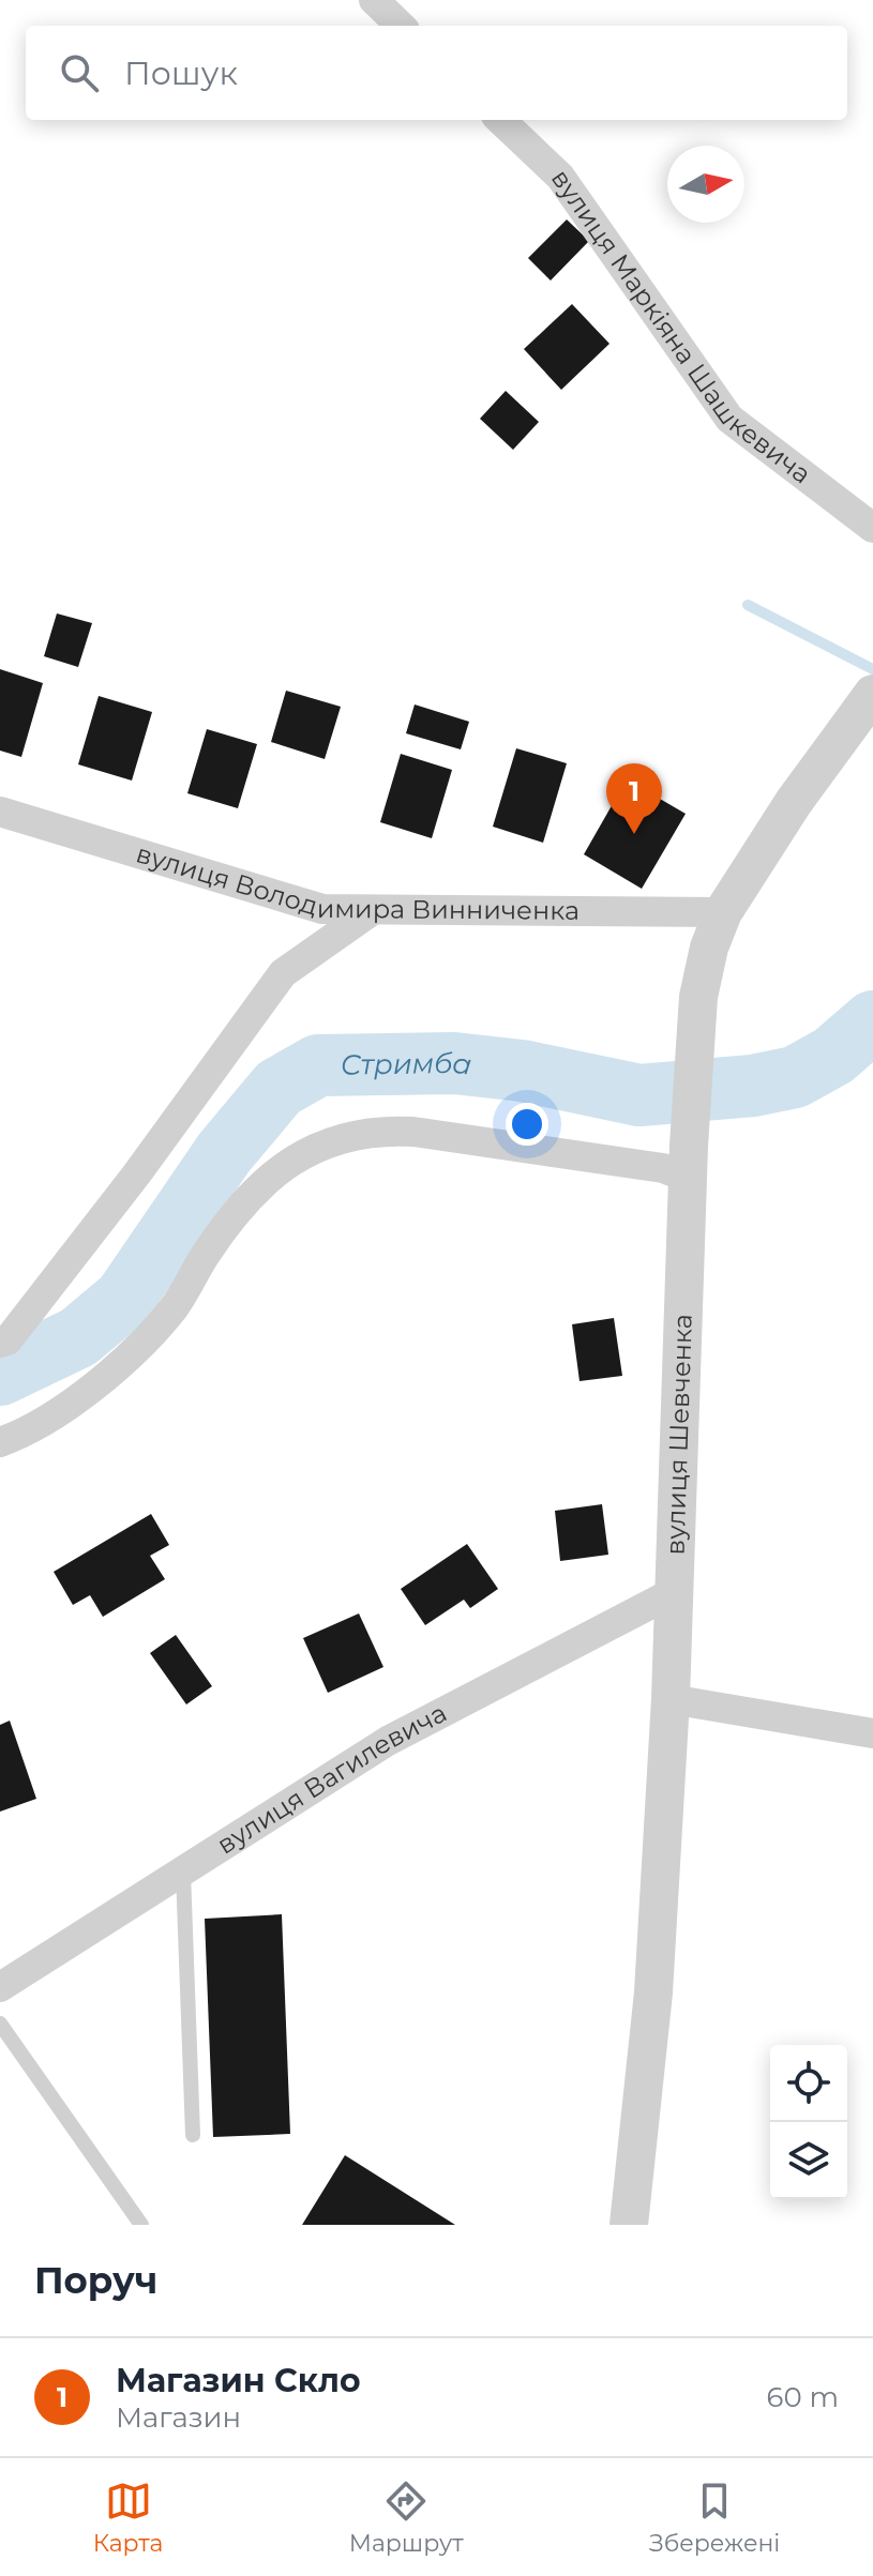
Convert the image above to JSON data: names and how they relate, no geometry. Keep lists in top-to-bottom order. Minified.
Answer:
{"streets":{"street":["вулиця Маркіяна Шашкевича","вулиця Володимира Винниченка","вулиця Шевченка","вулиця Вагилевича"]},"crossings":[["вулиця Володимира Винниченка","вулиця Шевченка"],["вулиця Шевченка","вулиця Вагилевича"]],"water":["Стримба"],"north":"right","page":{"search":"Пошук","pins":"1","heading":"Поруч","list":[{"mark":"1","name":"Магазин Скло","note":"Магазин","value":"60 m"}],"nav":["Карта","Маршрут","Збережені"]}}
